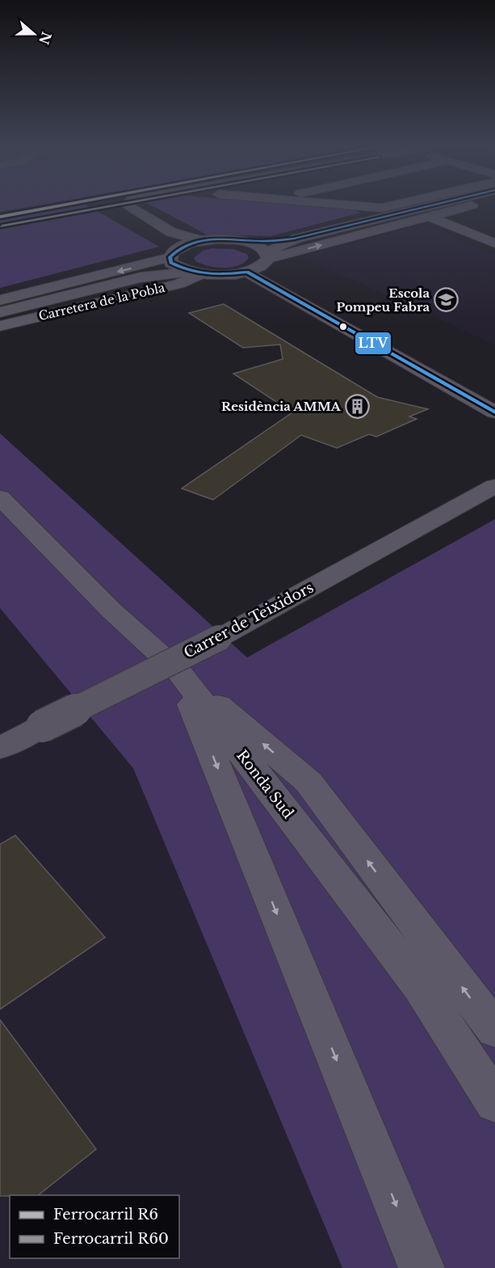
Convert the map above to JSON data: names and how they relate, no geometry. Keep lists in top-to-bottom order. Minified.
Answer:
{"streets":{"highway":["Ronda Sud"],"street":["Carretera de la Pobla","Carrer de Teixidors"]},"places":{"school or university":["Escola Pompeu Fabra"],"building":["Residència AMMA"]},"lines":["rail line R6","rail line R60","transit line LTV"],"legend":["Ferrocarril R6","Ferrocarril R60"],"north":"right"}
